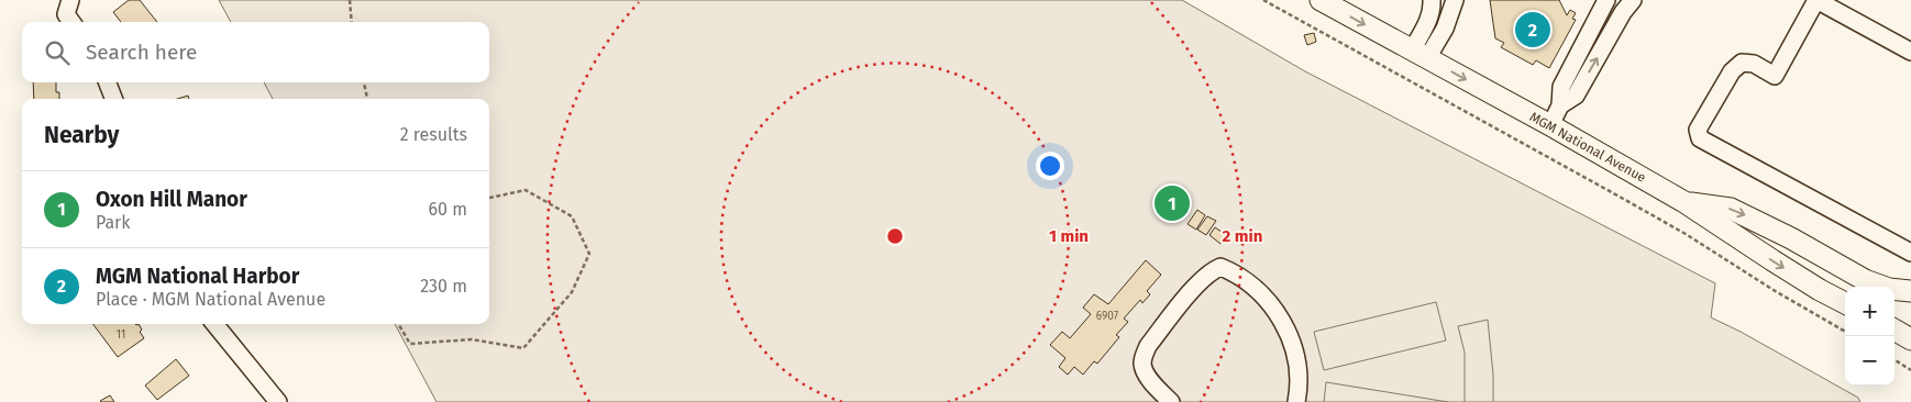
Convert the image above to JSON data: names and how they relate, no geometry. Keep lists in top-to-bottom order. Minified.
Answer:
{"streets":{"main road":["MGM National Avenue"]},"house_numbers":["6907","11"],"page":{"pins":["2","1"],"search":"Search here","heading":["Nearby","2 results"],"list":[{"mark":"1","name":"Oxon Hill Manor","note":"Park","value":"60 m"},{"mark":"2","name":"MGM National Harbor","note":"Place · MGM National Avenue","value":"230 m"}],"map_buttons":["+","−"]},"rings":["1 min","2 min"]}
